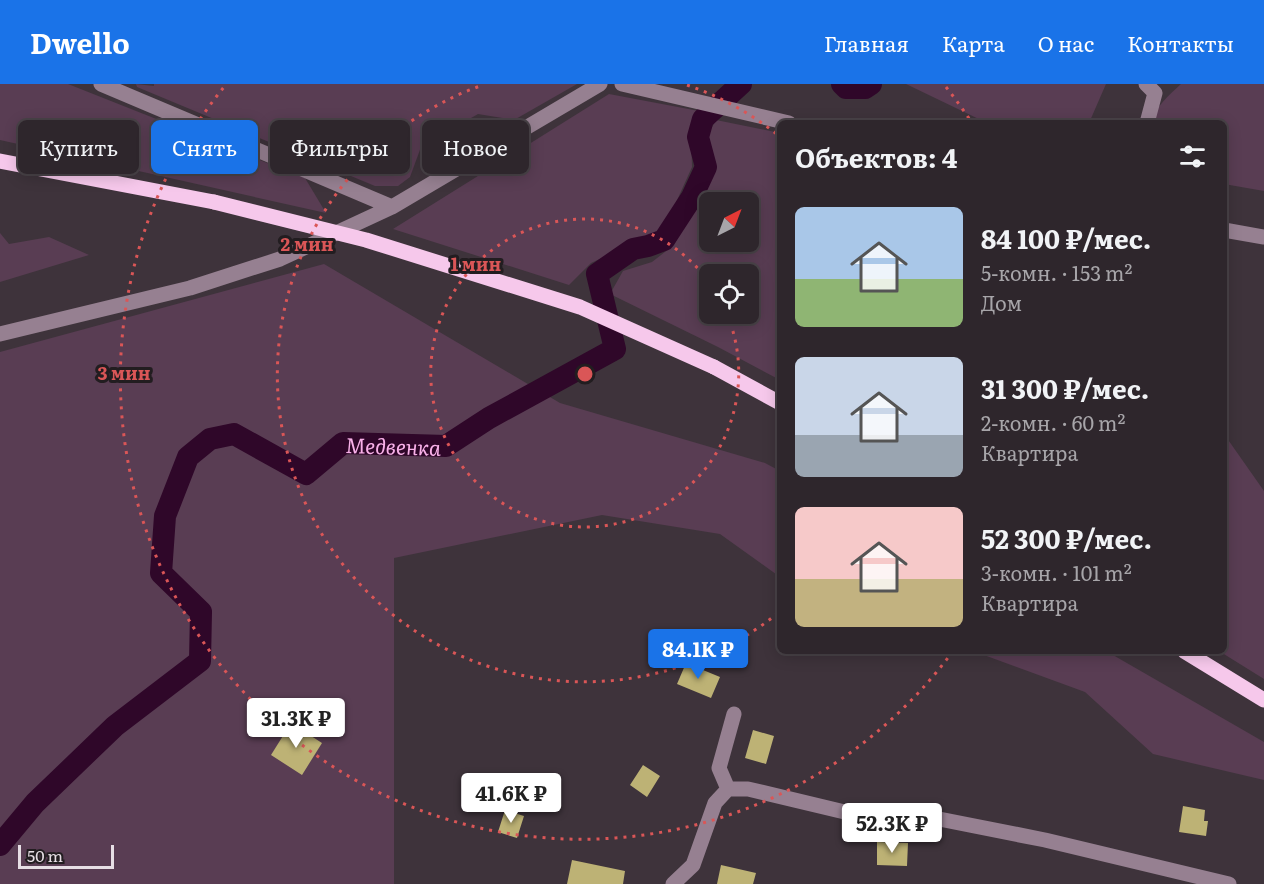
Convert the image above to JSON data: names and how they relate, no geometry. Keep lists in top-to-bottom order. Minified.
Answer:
{"water":["Медвенка"],"scale_bar":"50 m","north":"top right","page":{"header":"Dwello","nav":["Главная","Карта","О нас","Контакты"],"chip":["Купить","Снять","Фильтры","Новое"],"heading":"Объектов: 4","list":[{"name":"84 100 ₽/мес.","note":"5-комн. · 153 m² · Дом"},{"name":"31 300 ₽/мес.","note":"2-комн. · 60 m² · Квартира"},{"name":"52 300 ₽/мес.","note":"3-комн. · 101 m² · Квартира"}],"price":["84.1K ₽","31.3K ₽","41.6K ₽","52.3K ₽"],"scale":"50 m"},"rings":["2 мин","1 мин","3 мин"]}
